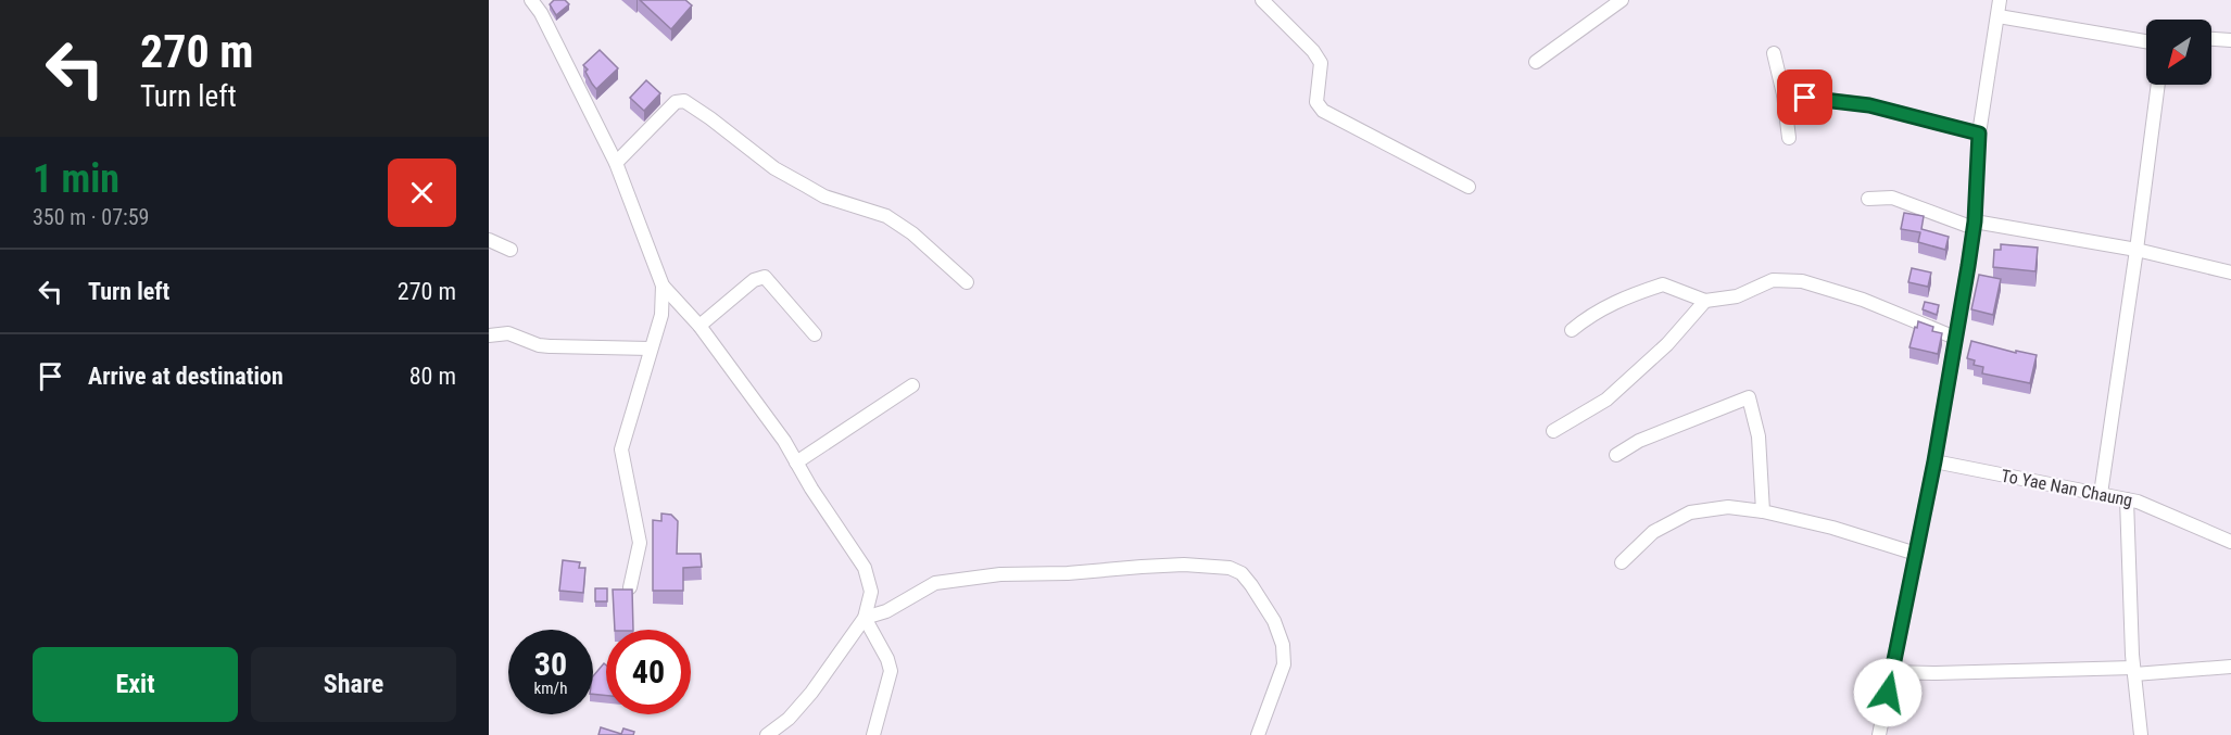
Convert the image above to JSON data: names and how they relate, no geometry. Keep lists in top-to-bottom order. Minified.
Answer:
{"streets":{"street":["To Yae Nan Chaung"]},"north":"bottom left","page":{"turn":["270 m","Turn left"],"heading":["1 min","350 m · 07:59"],"list":[{"name":"Turn left","value":"270 m"},{"name":"Arrive at destination","value":"80 m"}],"speed":"30 km/h","limit":"40","buttons":["Exit","Share"]}}
